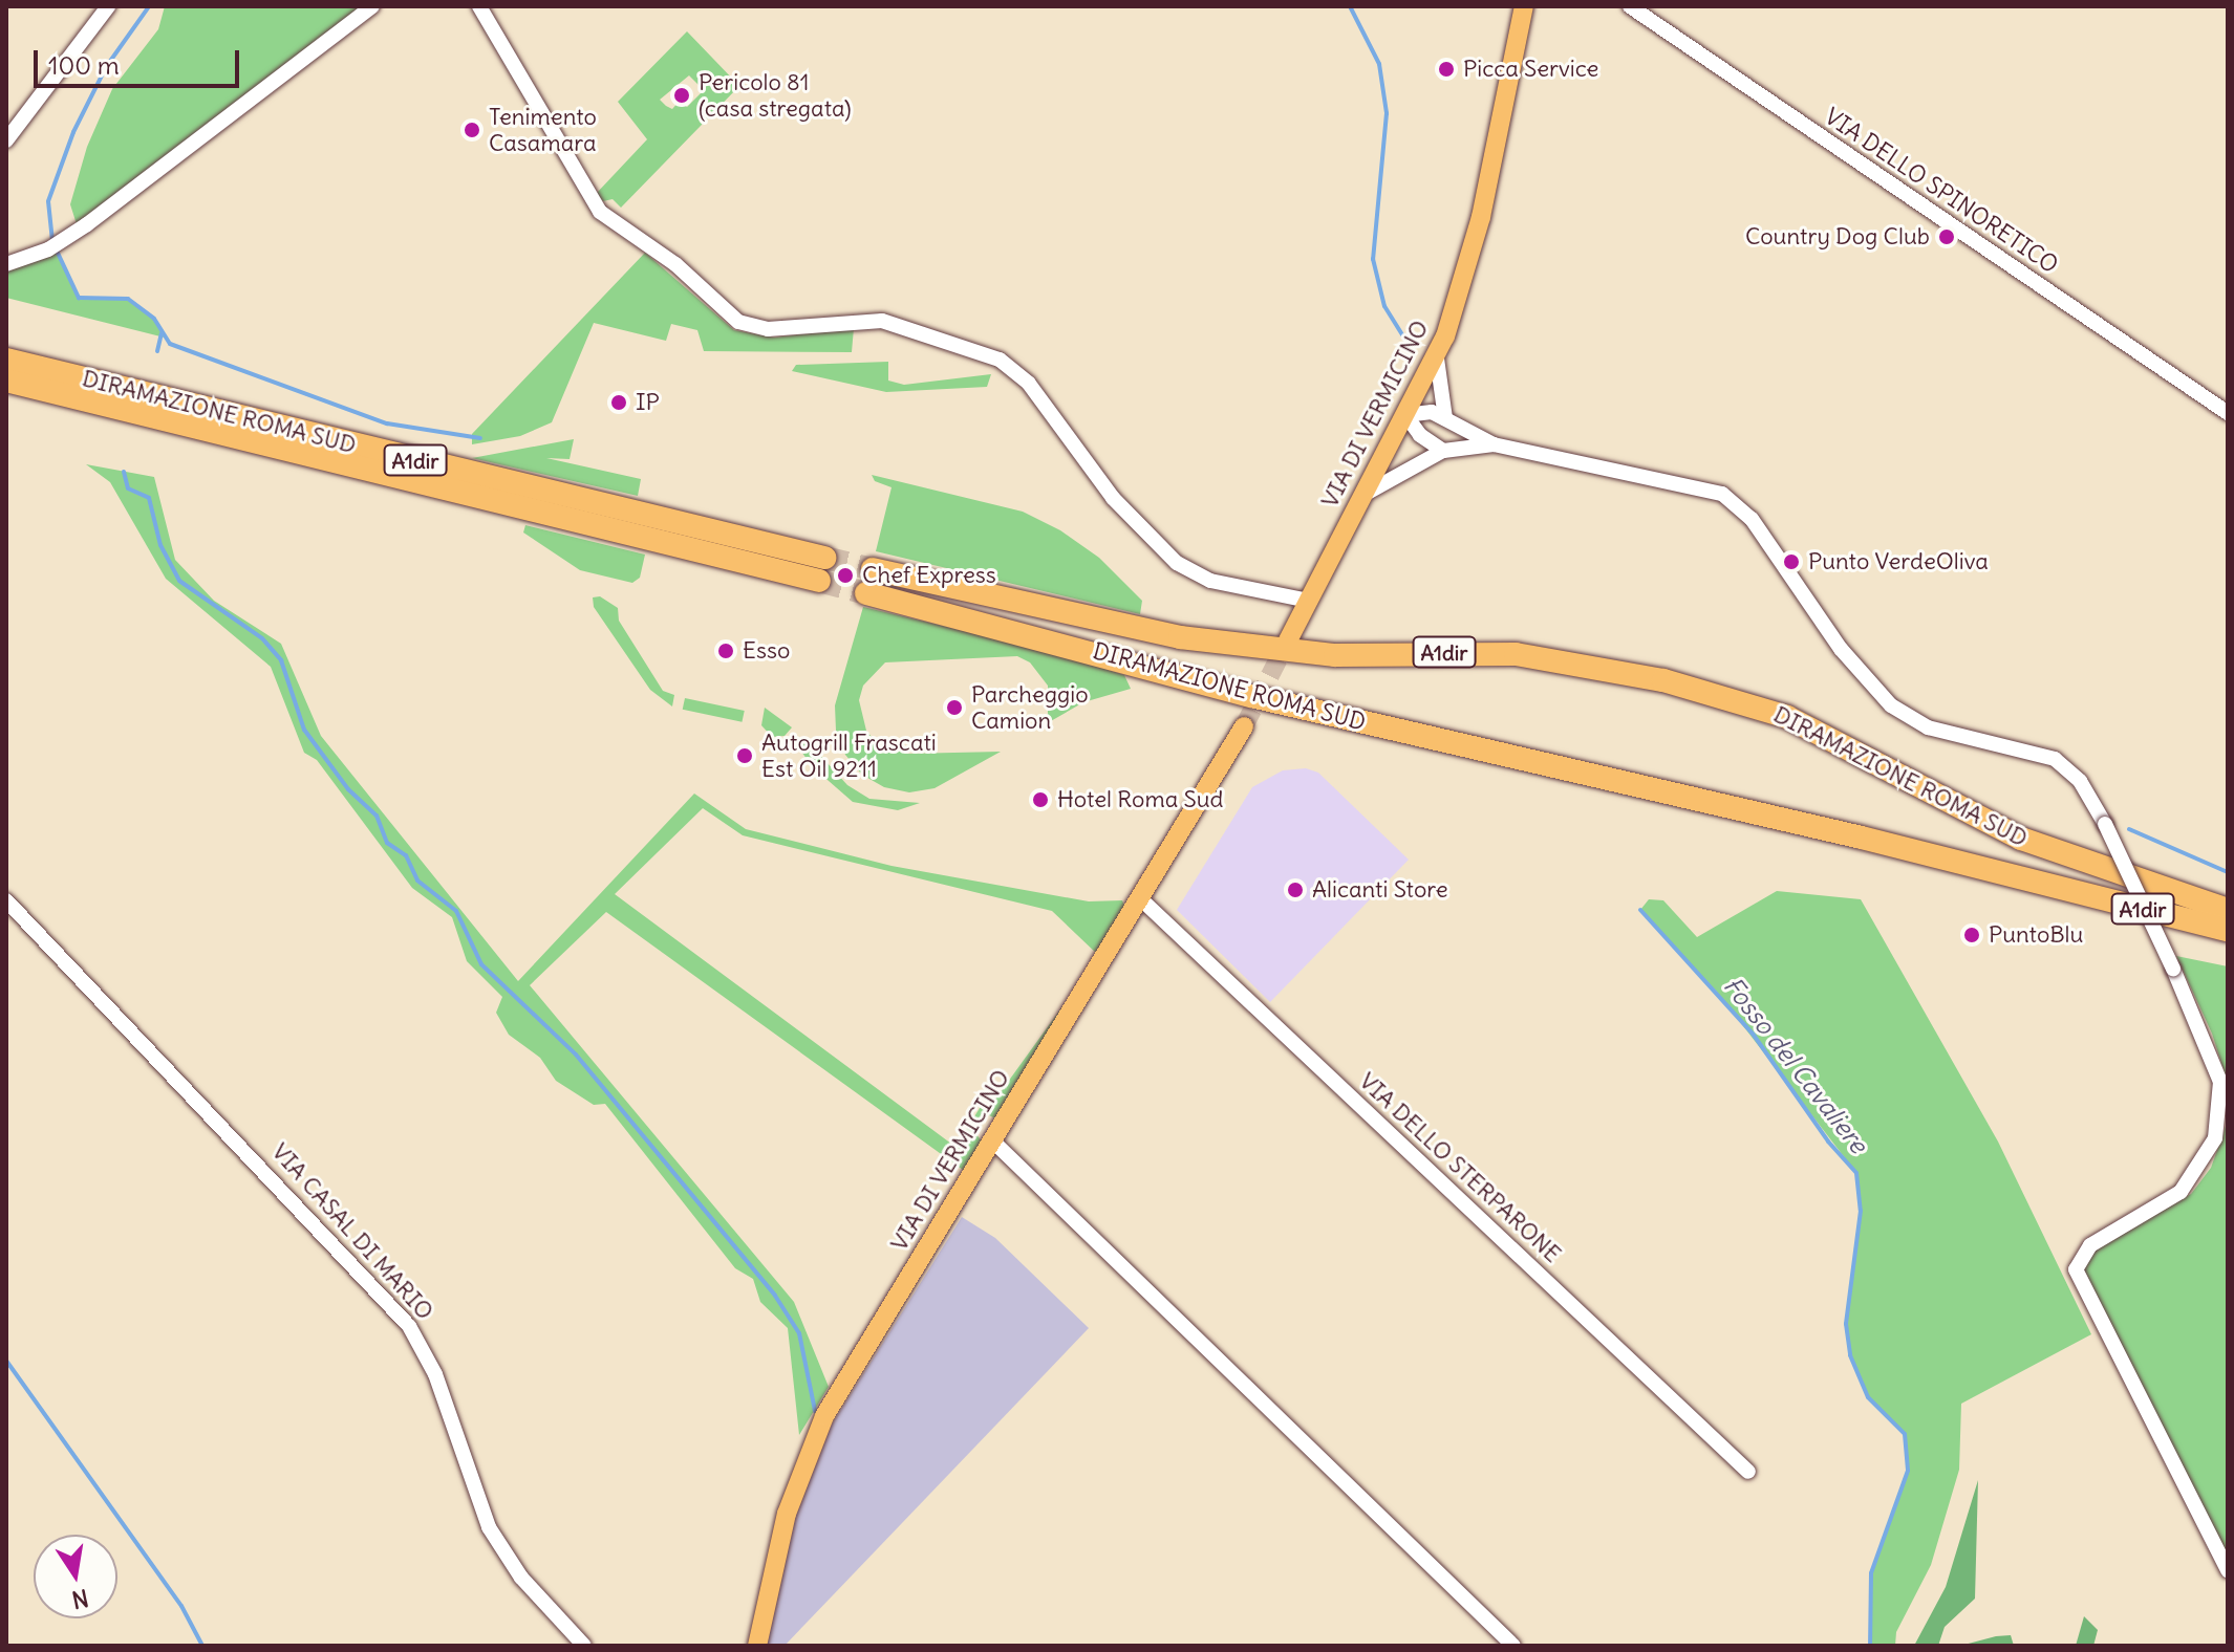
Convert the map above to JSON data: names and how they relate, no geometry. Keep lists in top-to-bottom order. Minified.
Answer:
{"streets":{"highway":["DIRAMAZIONE ROMA SUD","A1dir"],"main road":["VIA DI VERMICINO"],"street":["VIA DELLO SPINORETICO","VIA DELLO STERPARONE","VIA CASAL DI MARIO"]},"crossings":[["VIA DI VERMICINO","VIA DELLO STERPARONE"]],"water":["Fosso del Cavaliere"],"places":["Picca Service","Pericolo 81 (casa stregata)","Tenimento Casamara","Country Dog Club","IP","Punto VerdeOliva","Chef Express","Esso","Parcheggio Camion","Autogrill Frascati Est Oil 9211","Hotel Roma Sud","Alicanti Store","PuntoBlu"],"scale_bar":"100 m","north":"bottom"}
